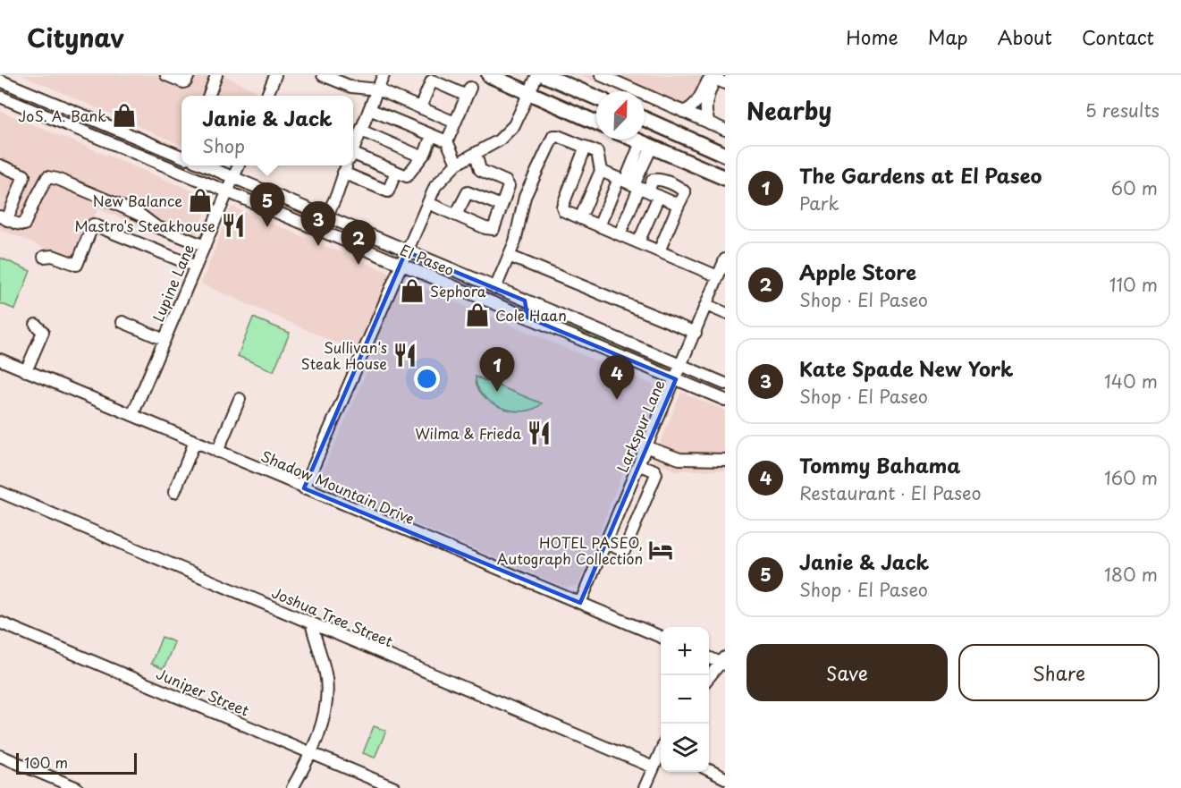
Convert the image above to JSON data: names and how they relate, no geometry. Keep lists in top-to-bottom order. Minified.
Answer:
{"streets":{"street":["El Paseo","Lupine Lane","Larkspur Lane","Shadow Mountain Drive","Joshua Tree Street","Juniper Street"]},"crossings":[["El Paseo","Lupine Lane"],["El Paseo","Larkspur Lane"],["Lupine Lane","Shadow Mountain Drive"],["Larkspur Lane","Shadow Mountain Drive"]],"places":{"shop":["JoS. A. Bank","New Balance","Sephora","Cole Haan"],"restaurant":["Mastro's Steakhouse","Sullivan's Steak House","Wilma & Frieda"],"hotel":["HOTEL PASEO, Autograph Collection"]},"scale_bar":"100 m","north":"top right","page":{"header":"Citynav","nav":["Home","Map","About","Contact"],"heading":["Nearby","5 results"],"popup":["Janie & Jack","Shop"],"list":[{"mark":"1","name":"The Gardens at El Paseo","note":"Park","value":"60 m"},{"mark":"2","name":"Apple Store","note":"Shop · El Paseo","value":"110 m"},{"mark":"3","name":"Kate Spade New York","note":"Shop · El Paseo","value":"140 m"},{"mark":"4","name":"Tommy Bahama","note":"Restaurant · El Paseo","value":"160 m"},{"mark":"5","name":"Janie & Jack","note":"Shop · El Paseo","value":"180 m"}],"pins":["5","3","2","1","4"],"map_buttons":["+","−"],"buttons":["Save","Share"],"scale":"100 m"}}
